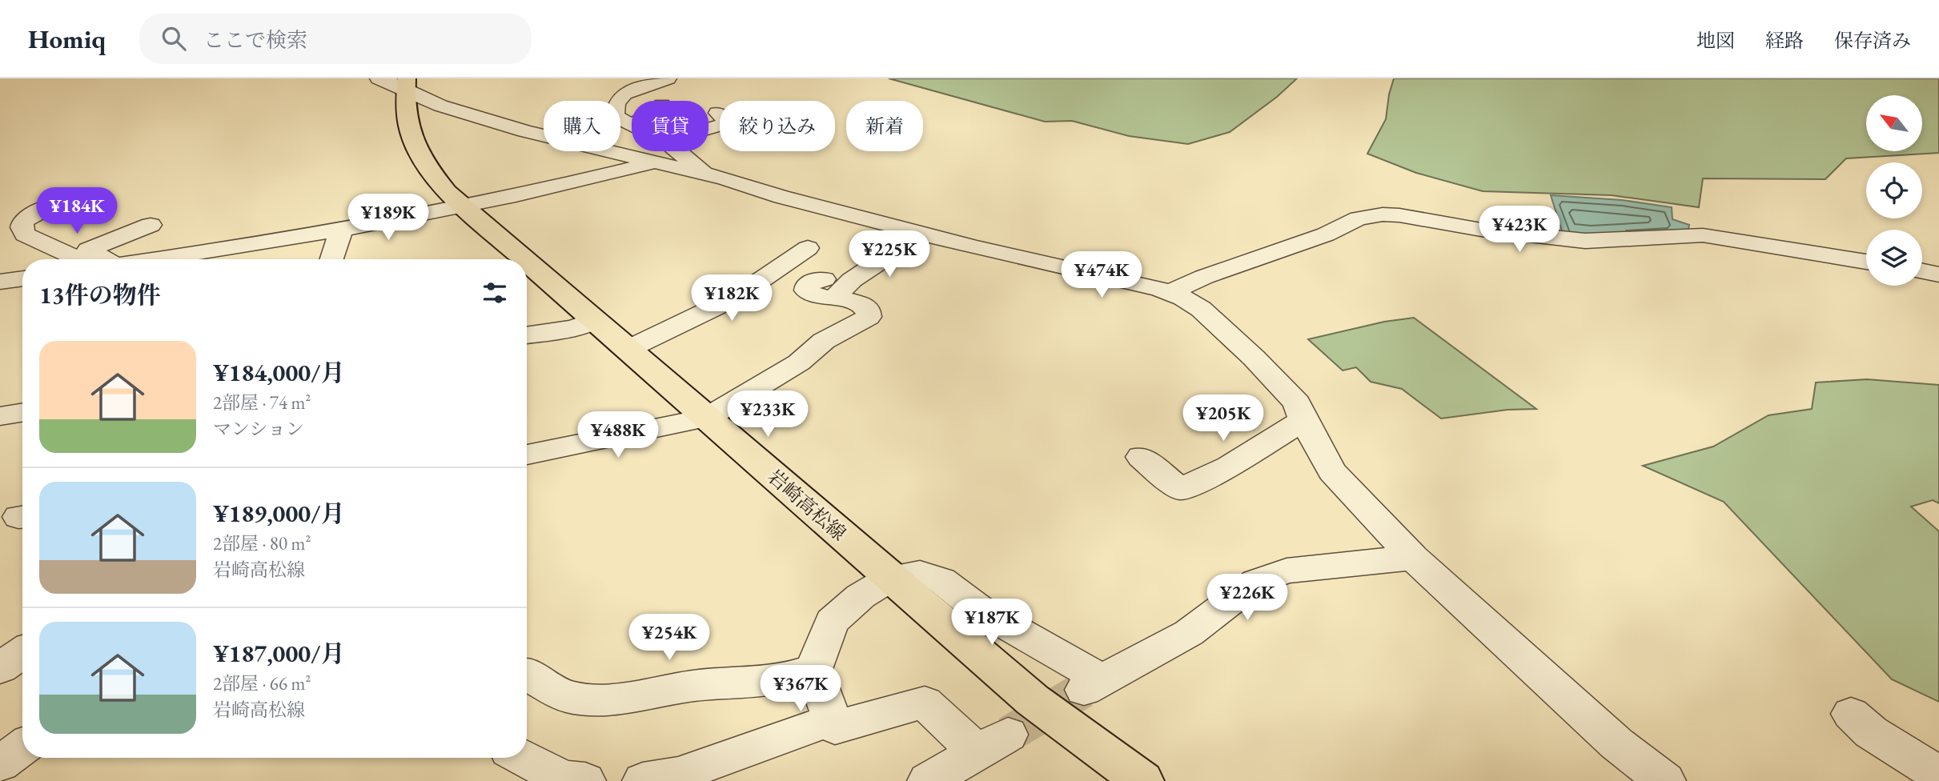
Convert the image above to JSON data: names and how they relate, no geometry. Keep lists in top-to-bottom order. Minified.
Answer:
{"streets":{"main road":["岩崎高松線"]},"north":"top left","page":{"header":"Homiq","search":"ここで検索","nav":["地図","経路","保存済み"],"chip":["購入","賃貸","絞り込み","新着"],"price":["¥184K","¥189K","¥423K","¥225K","¥474K","¥182K","¥233K","¥205K","¥488K","¥226K","¥187K","¥254K","¥367K"],"heading":"13件の物件","list":[{"name":"¥184,000/月","note":"2部屋 · 74 m² · マンション"},{"name":"¥189,000/月","note":"2部屋 · 80 m² · 岩崎高松線"},{"name":"¥187,000/月","note":"2部屋 · 66 m² · 岩崎高松線"}]}}
